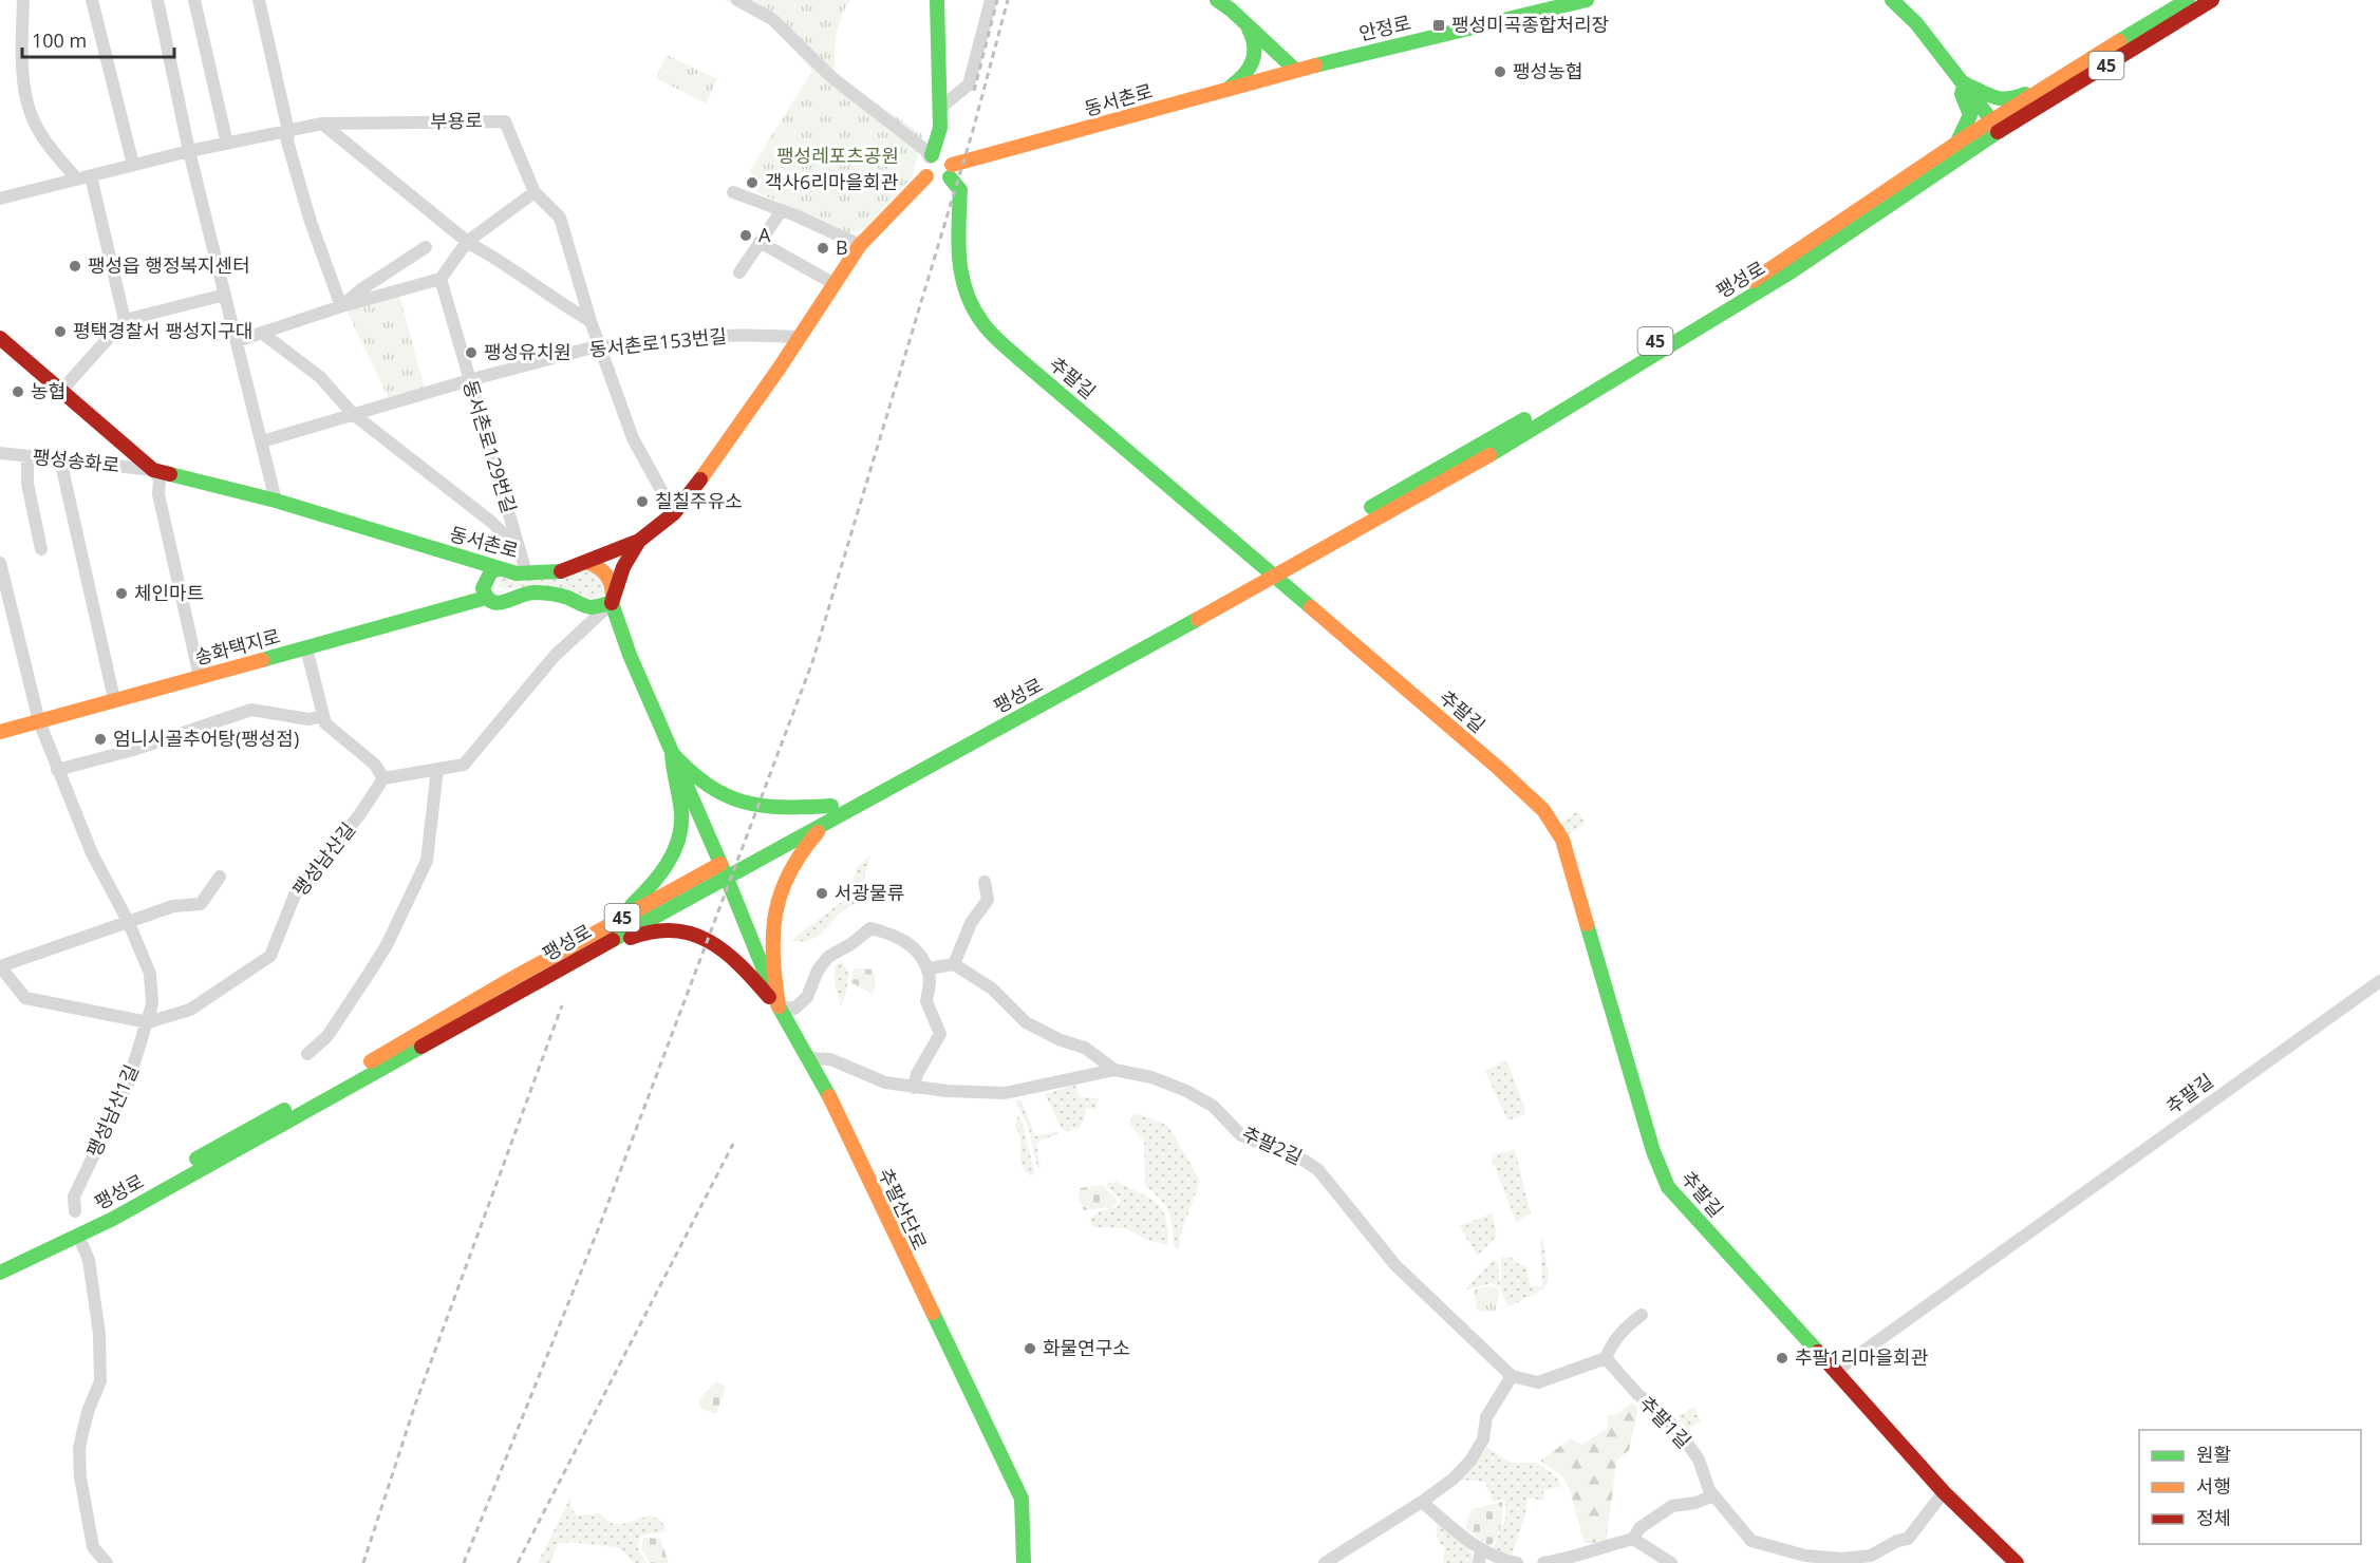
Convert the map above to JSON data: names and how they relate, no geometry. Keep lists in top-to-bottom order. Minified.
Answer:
{"streets":{"main road":["안정로","45","동서촌로","팽성로","추팔길","송화택지로","추팔산단로"],"street":["부용로","동서촌로153번길","동서촌로129번길","팽성송화로","팽성남산길","팽성남산1길","추팔2길","추팔1길"]},"crossings":[["안정로","동서촌로"],["동서촌로","동서촌로153번길"],["동서촌로","추팔길"],["동서촌로","동서촌로129번길"],["동서촌로","팽성송화로"],["팽성로","추팔산단로"],["동서촌로153번길","동서촌로129번길"],["추팔길","추팔1길"],["송화택지로","팽성남산1길"],["팽성남산길","팽성남산1길"],["추팔2길","추팔산단로"]],"parks":["팽성레포츠공원"],"places":{"transit":["팽성미곡종합처리장"],"other":["팽성농협","객사6리마을회관","A","B","팽성읍 행정복지센터","평택경찰서 팽성지구대","팽성유치원","농협","칠칠주유소","체인마트","엄니시골추어탕(팽성점)","서광물류","화물연구소","추팔1리마을회관"]},"legend":["원활","서행","정체"],"scale_bar":"100 m"}
